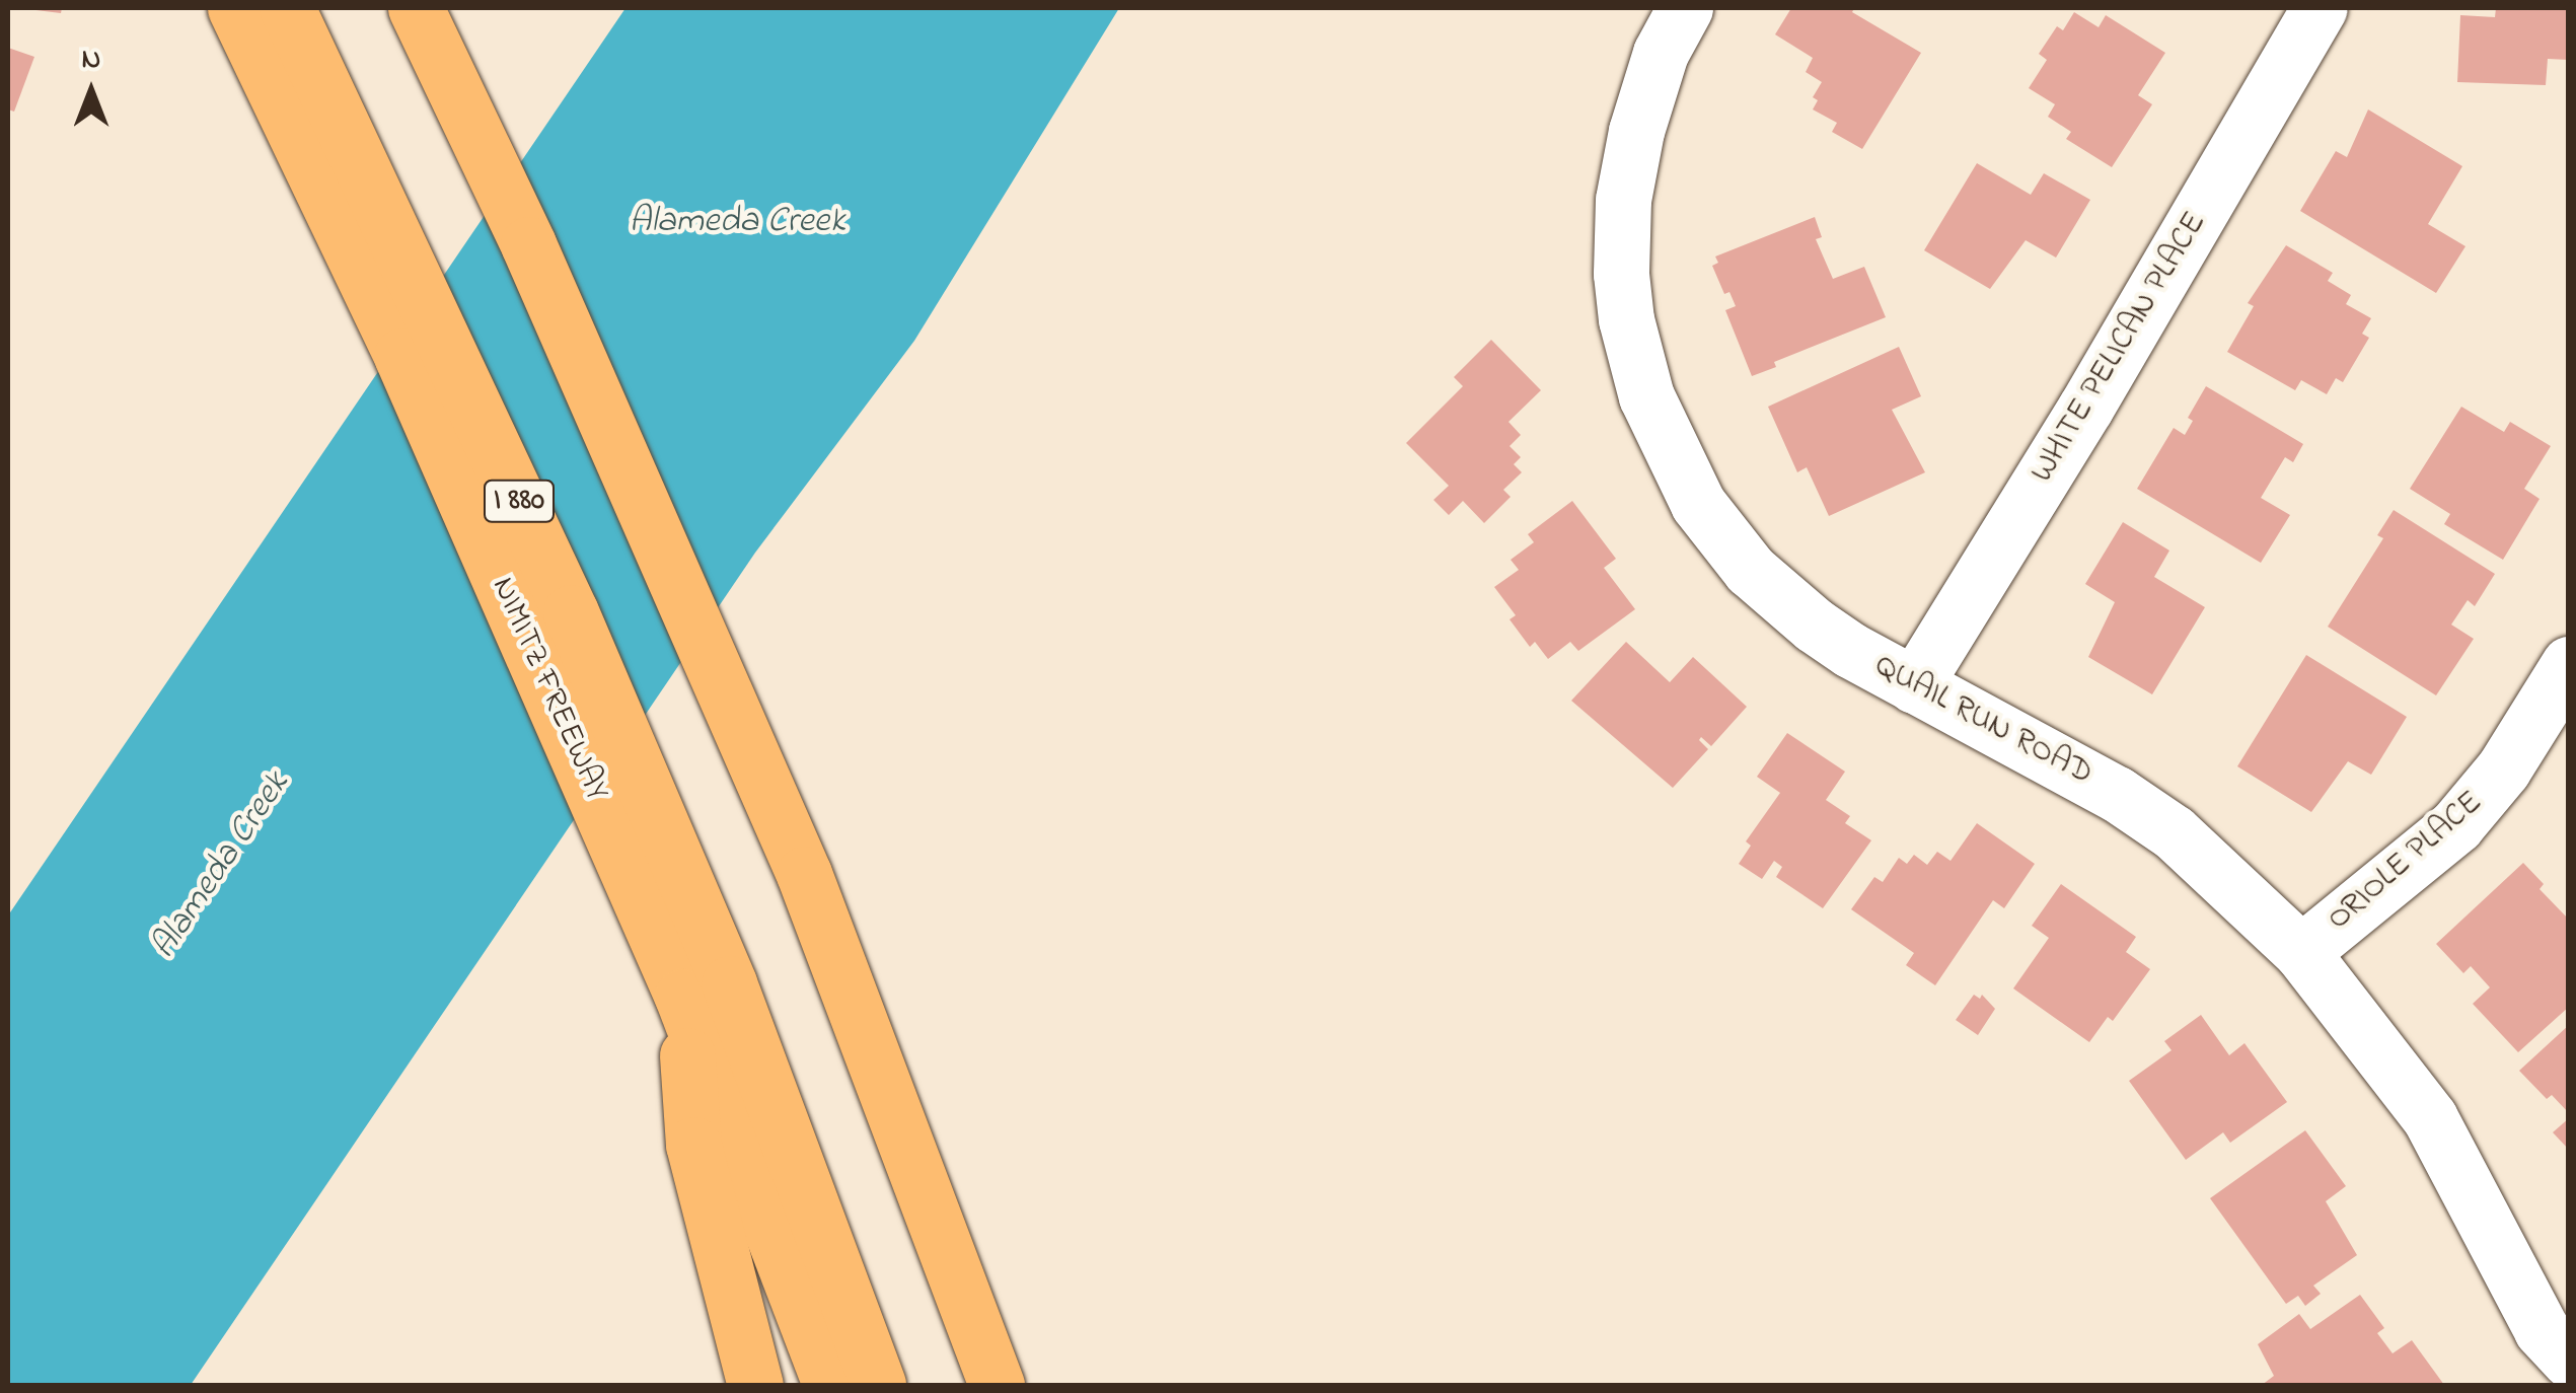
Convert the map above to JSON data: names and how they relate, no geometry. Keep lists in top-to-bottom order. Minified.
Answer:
{"streets":{"highway":["I 880","NIMITZ FREEWAY"],"street":["WHITE PELICAN PLACE","QUAIL RUN ROAD","ORIOLE PLACE"]},"crossings":[["WHITE PELICAN PLACE","QUAIL RUN ROAD"],["I 880","NIMITZ FREEWAY"],["QUAIL RUN ROAD","ORIOLE PLACE"]],"water":["Alameda Creek"],"north":"top"}
